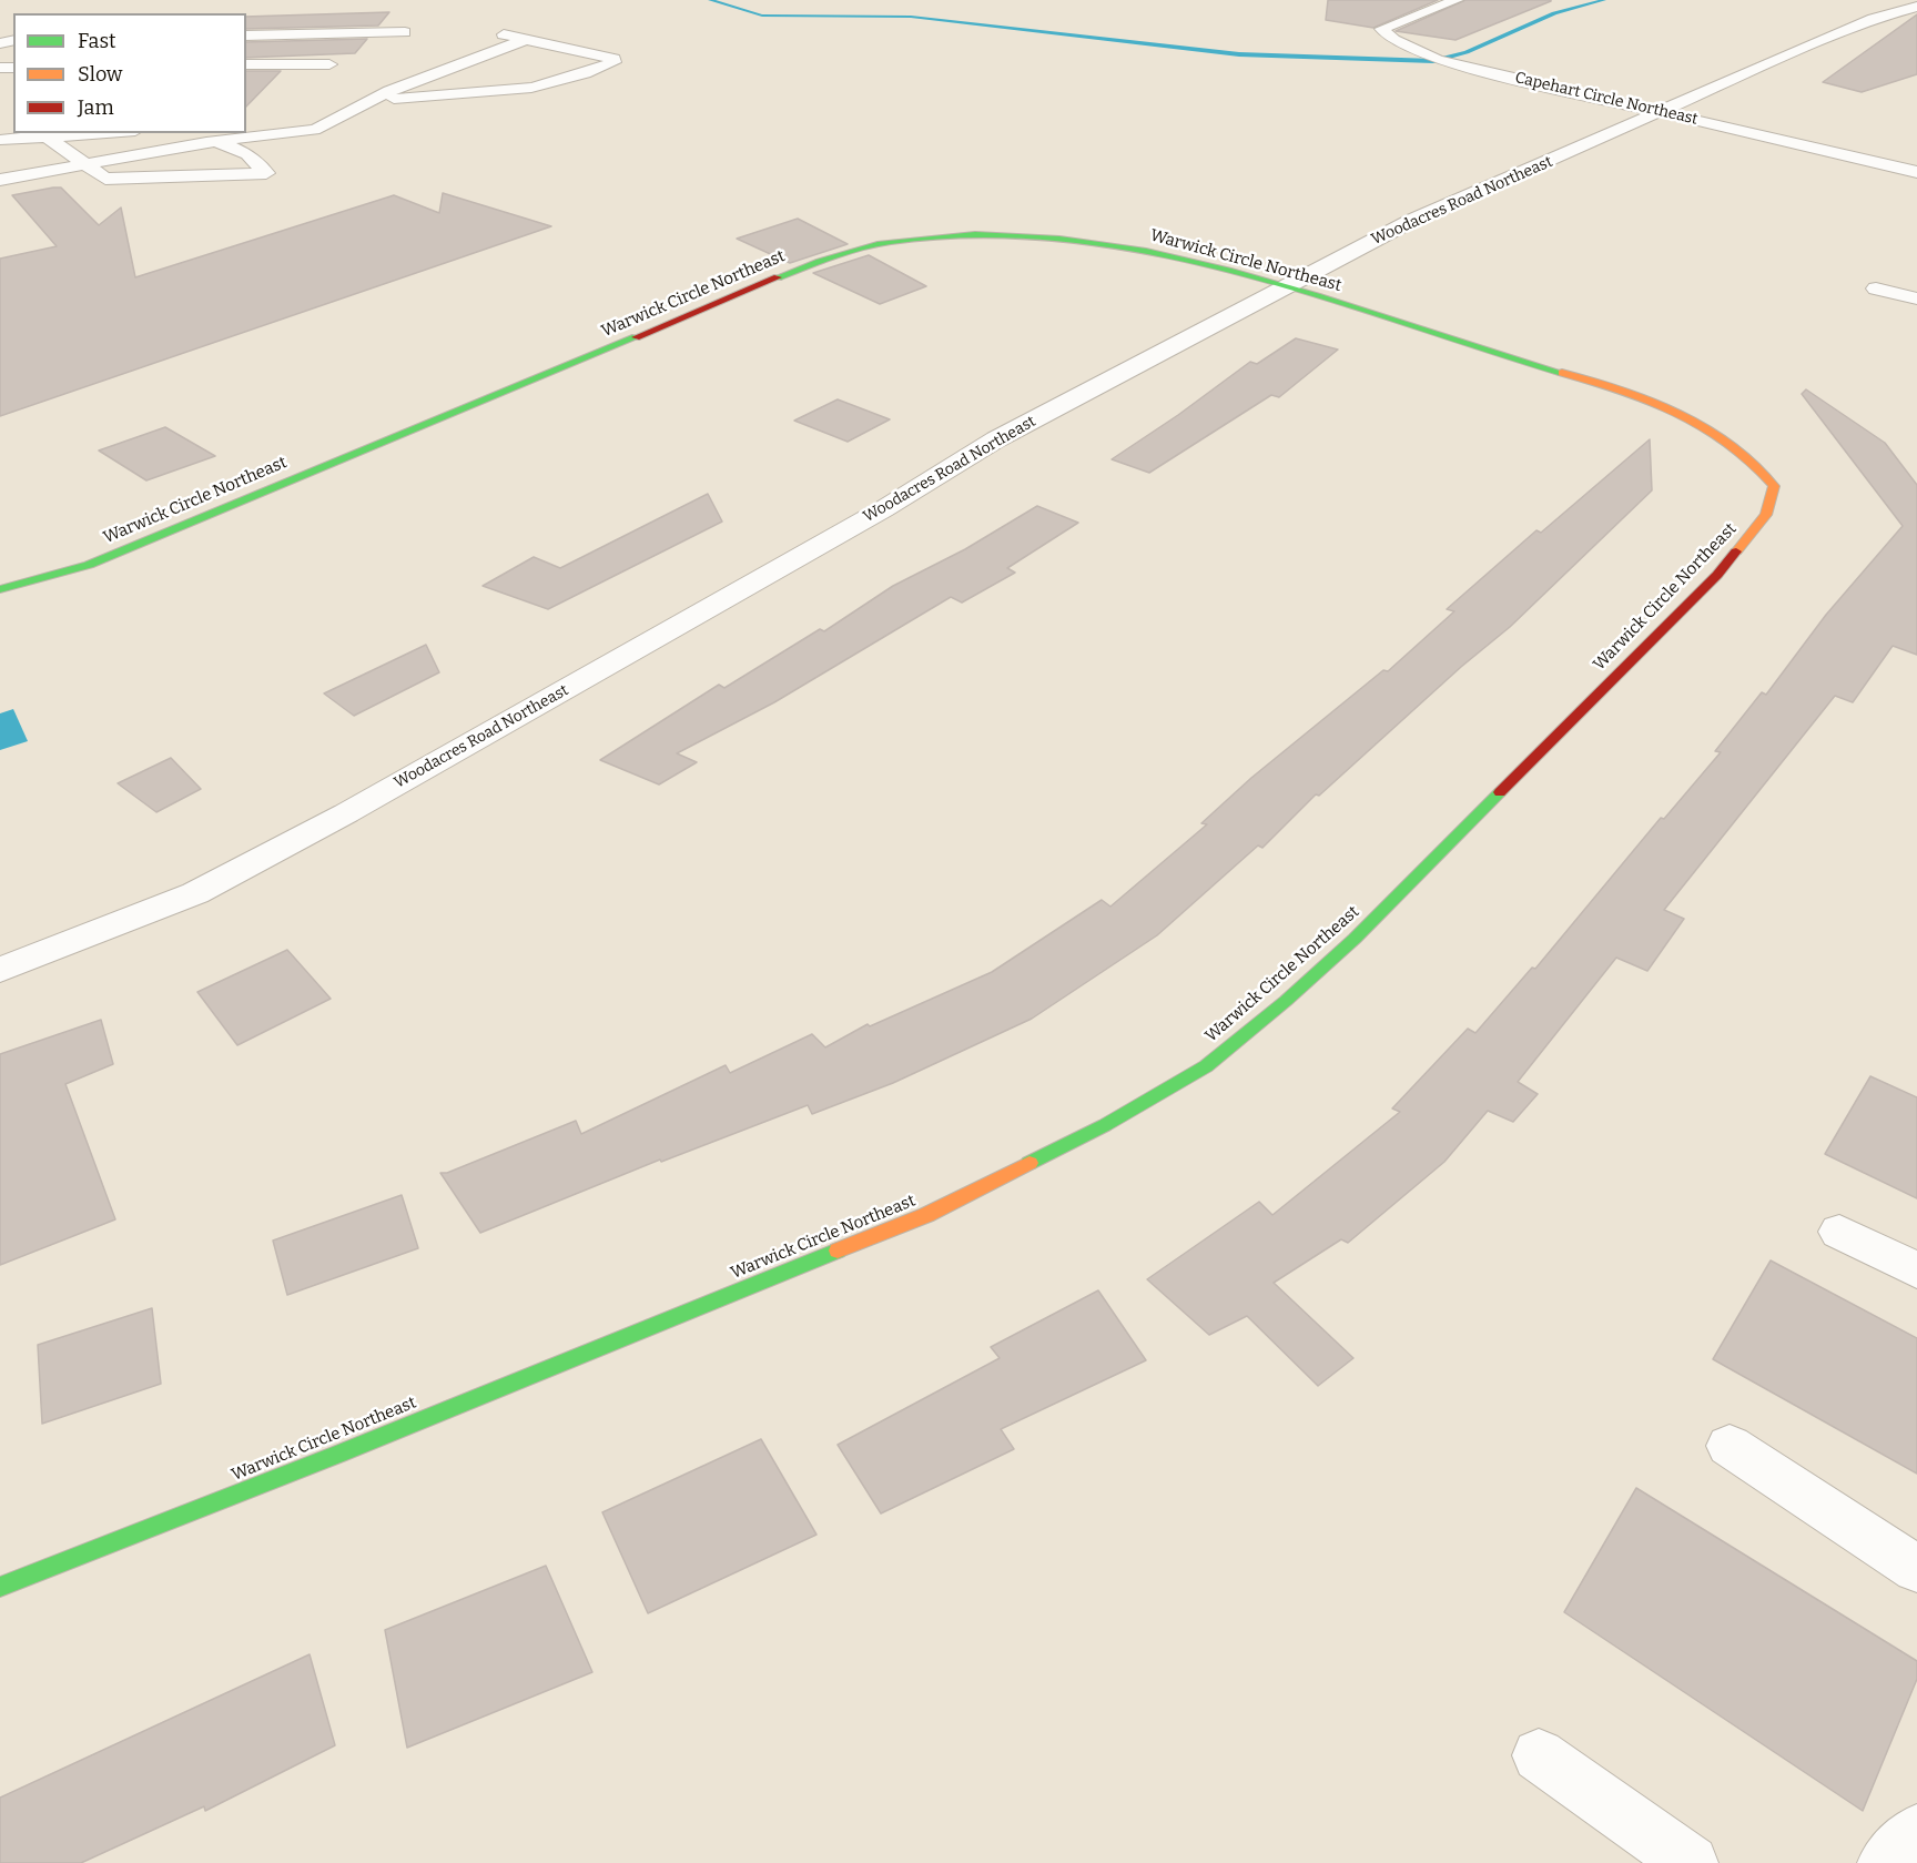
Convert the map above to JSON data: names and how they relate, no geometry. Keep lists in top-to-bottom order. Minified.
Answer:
{"streets":{"street":["Capehart Circle Northeast","Woodacres Road Northeast","Warwick Circle Northeast"]},"crossings":[["Capehart Circle Northeast","Woodacres Road Northeast"],["Woodacres Road Northeast","Warwick Circle Northeast"]],"legend":["Fast","Slow","Jam"]}
